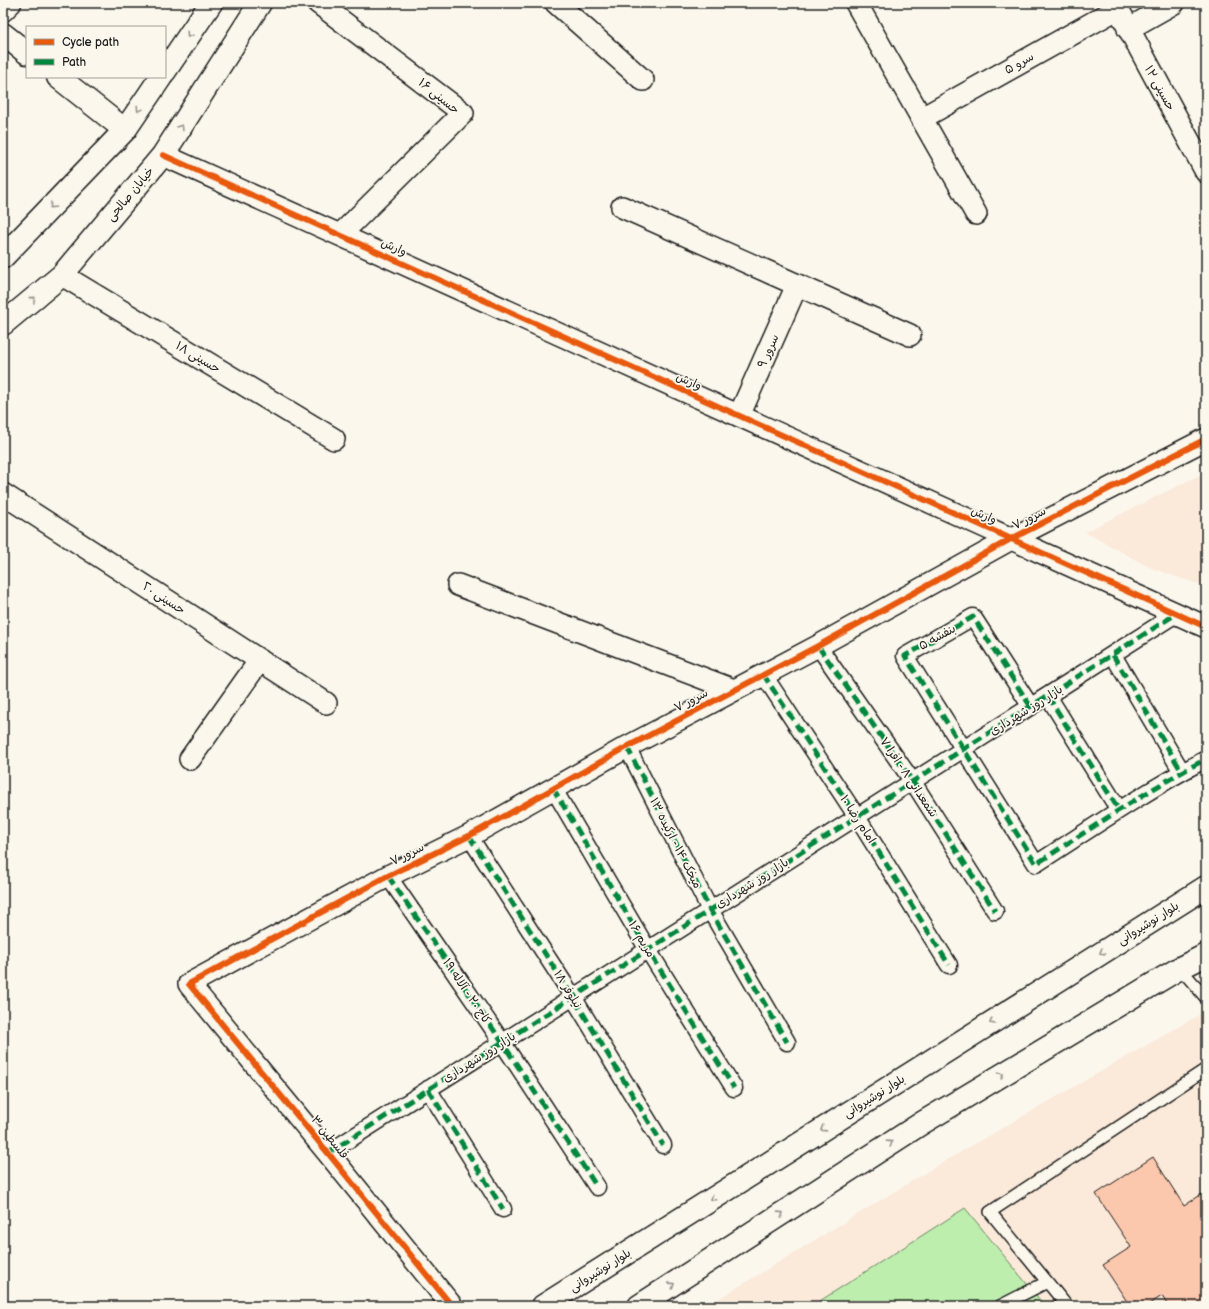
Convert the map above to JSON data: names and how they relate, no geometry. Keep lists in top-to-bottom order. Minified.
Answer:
{"streets":{"main road":["خيابان صالحی","بلوار نوشیروانی"],"street":["سرو ۵","حسینی ۱۲","حسینی ۱۶","وارش","سرور ۹","حسینی ۱۸","سرور ۷","حسینی ٢٠","بنفشه ۵","بازار روز شهرداری","شمعدانی ۸ - افرا ۷","امام رضا ۱۰","میخک ۱۴ - ارکیده ۱۳","مریم ۱۶","نیلوفر ۱۸","کاج ۲۰ - آلاله ۱۹","فلسطین ۳"]},"crossings":[["سرو ۵","حسینی ۱۲"],["حسینی ۱۶","وارش"],["خيابان صالحی","وارش"],["خيابان صالحی","حسینی ۱۸"],["وارش","سرور ۹"],["وارش","سرور ۷"],["وارش","بازار روز شهرداری"],["سرور ۷","شمعدانی ۸ - افرا ۷"],["سرور ۷","امام رضا ۱۰"],["سرور ۷","میخک ۱۴ - ارکیده ۱۳"],["سرور ۷","مریم ۱۶"],["سرور ۷","نیلوفر ۱۸"],["سرور ۷","کاج ۲۰ - آلاله ۱۹"],["سرور ۷","فلسطین ۳"],["بنفشه ۵","بازار روز شهرداری"],["بازار روز شهرداری","شمعدانی ۸ - افرا ۷"],["بازار روز شهرداری","امام رضا ۱۰"],["بازار روز شهرداری","میخک ۱۴ - ارکیده ۱۳"],["بازار روز شهرداری","مریم ۱۶"],["بازار روز شهرداری","نیلوفر ۱۸"],["بازار روز شهرداری","کاج ۲۰ - آلاله ۱۹"],["بازار روز شهرداری","فلسطین ۳"]],"legend":["Cycle path","Path"]}
